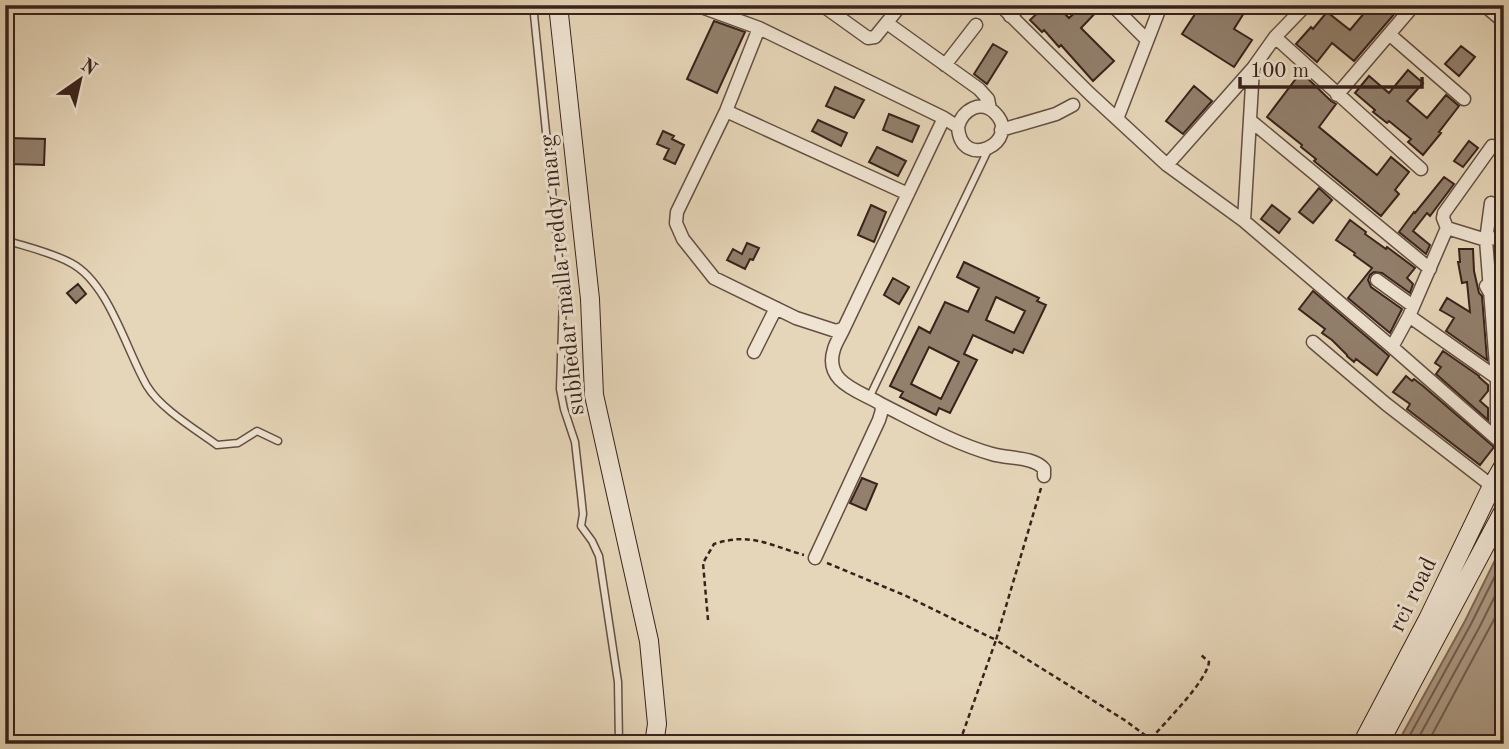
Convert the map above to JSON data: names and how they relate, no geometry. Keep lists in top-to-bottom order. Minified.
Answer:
{"streets":{"main road":["subhedar malla reddy marg","rci road"]},"scale_bar":"100 m","north":"top right"}
